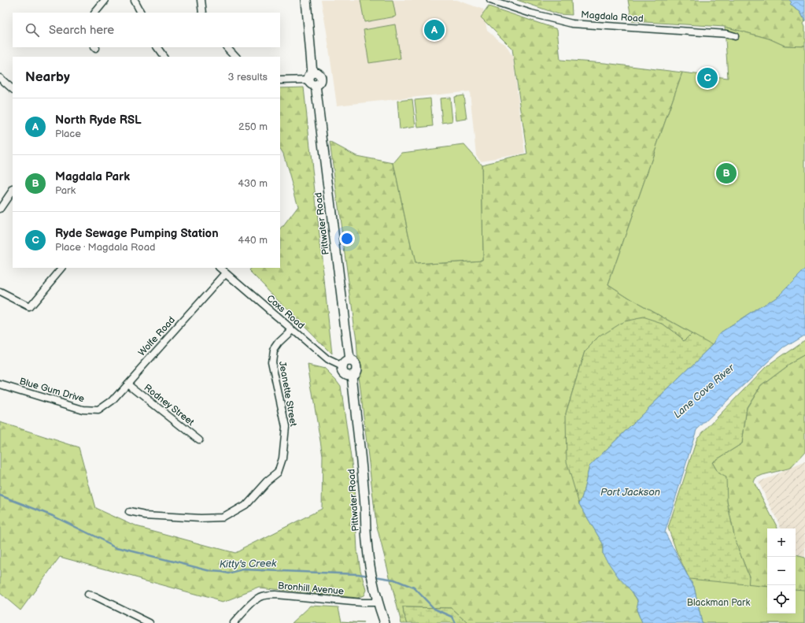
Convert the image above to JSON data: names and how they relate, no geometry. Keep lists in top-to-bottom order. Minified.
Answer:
{"streets":{"main road":["Pittwater Road"],"street":["Magdala Road","Coxs Road","Wolfe Road","Blue Gum Drive","Jeanette Street","Rodney Street","Bronhill Avenue"]},"crossings":[["Pittwater Road","Coxs Road"],["Pittwater Road","Bronhill Avenue"],["Coxs Road","Wolfe Road"],["Coxs Road","Jeanette Street"],["Wolfe Road","Blue Gum Drive"],["Wolfe Road","Rodney Street"]],"water":["Lane Cove River","Port Jackson","Kitty's Creek"],"parks":["Blackman Park"],"page":{"search":"Search here","pins":["A","C","B"],"heading":["Nearby","3 results"],"list":[{"mark":"A","name":"North Ryde RSL","note":"Place","value":"250 m"},{"mark":"B","name":"Magdala Park","note":"Park","value":"430 m"},{"mark":"C","name":"Ryde Sewage Pumping Station","note":"Place · Magdala Road","value":"440 m"}],"map_buttons":["+","−"]}}
